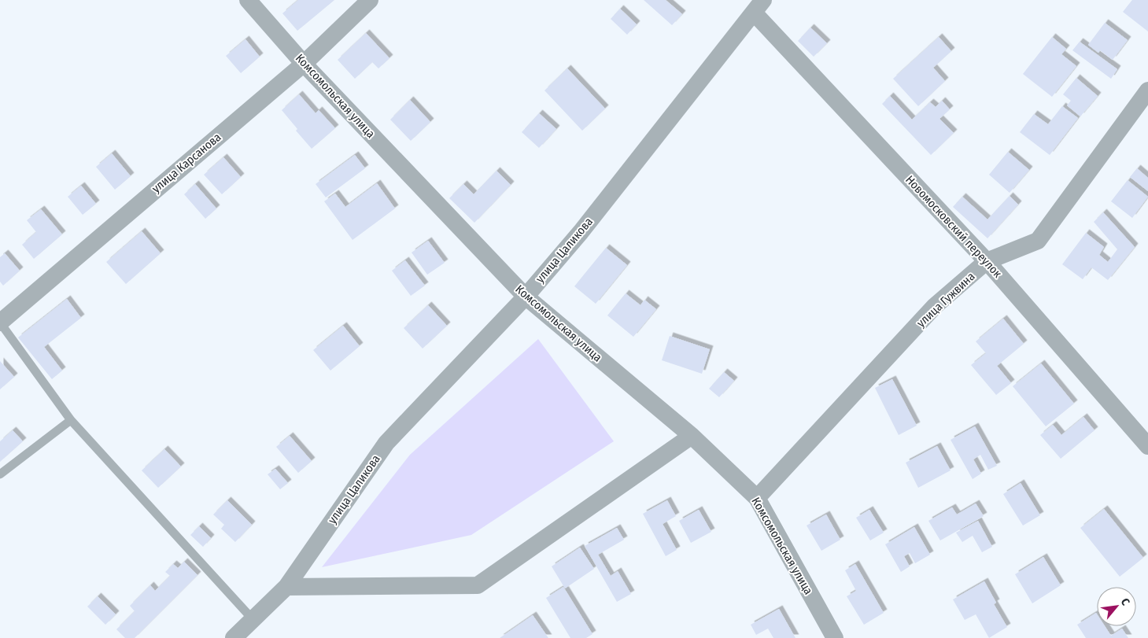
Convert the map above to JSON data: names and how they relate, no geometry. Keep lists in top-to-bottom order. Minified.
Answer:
{"streets":{"street":["Комсомольская улица","улица Карсанова","Новомосковский переулок","улица Цаликова","улица Гужвина"]},"crossings":[["Комсомольская улица","улица Карсанова"],["Комсомольская улица","улица Цаликова"],["Комсомольская улица","улица Гужвина"],["Новомосковский переулок","улица Цаликова"],["Новомосковский переулок","улица Гужвина"]],"north":"top right"}
